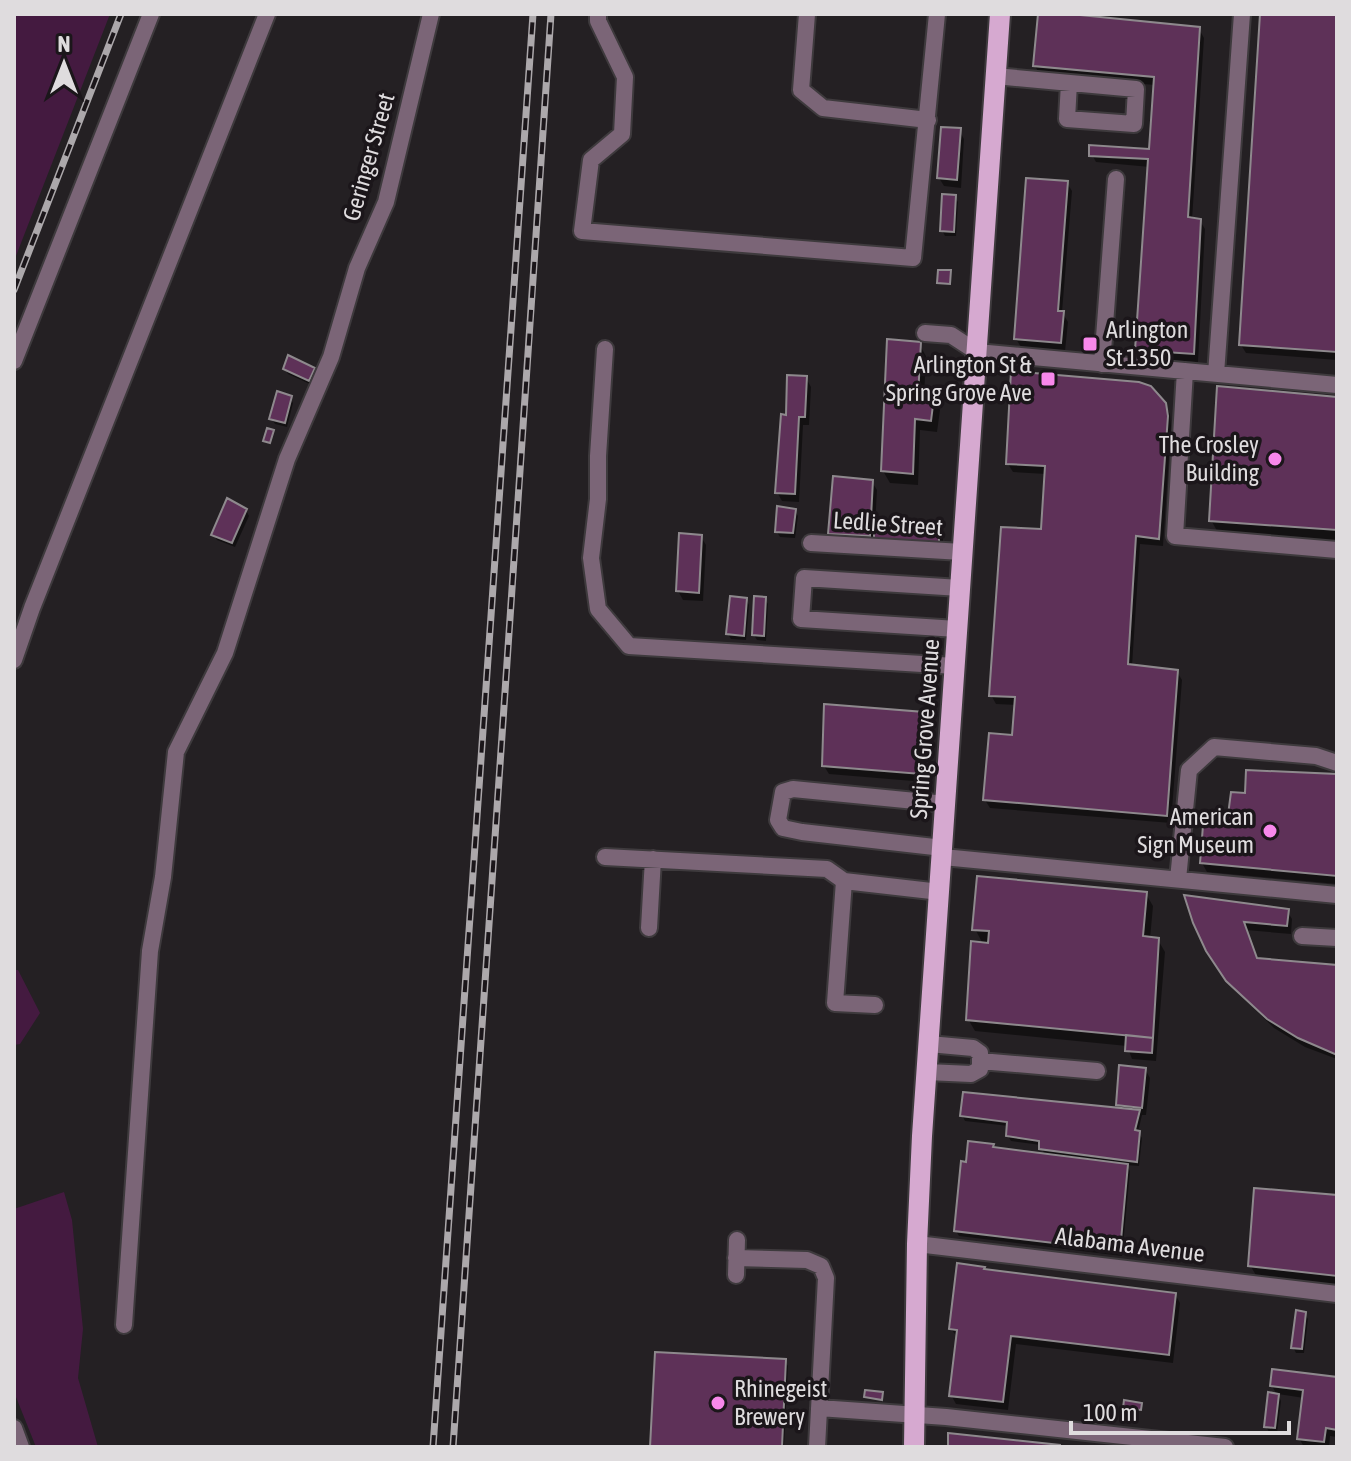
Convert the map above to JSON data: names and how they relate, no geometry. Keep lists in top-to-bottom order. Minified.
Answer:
{"streets":{"main road":["Spring Grove Avenue"],"street":["Geringer Street","Ledlie Street","Alabama Avenue"]},"crossings":[["Ledlie Street","Spring Grove Avenue"],["Spring Grove Avenue","Alabama Avenue"]],"places":{"transit":["Arlington St 1350","Arlington St & Spring Grove Ave"],"other":["The Crosley Building","American Sign Museum","Rhinegeist Brewery"]},"scale_bar":"100 m","north":"top"}
